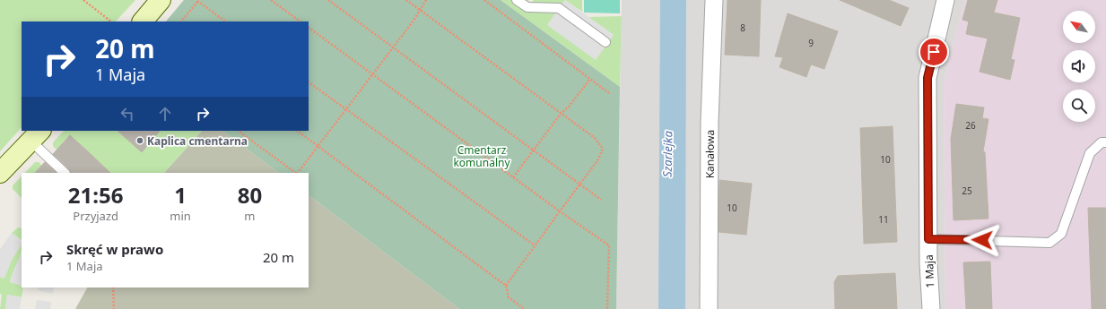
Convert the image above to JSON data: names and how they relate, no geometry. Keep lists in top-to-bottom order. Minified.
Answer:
{"streets":{"street":["Kanałowa","1 Maja"]},"water":["Szarlejka"],"parks":["Cmentarz komunalny"],"places":["Kaplica cmentarna"],"house_numbers":["8","9","26","10","25","10","11"],"north":"top left","page":{"turn":["20 m","1 Maja"],"eta":["21:56","Przyjazd","1","min","80","m"],"list":[{"name":"Skręć w prawo","note":"1 Maja","value":"20 m"}]}}
